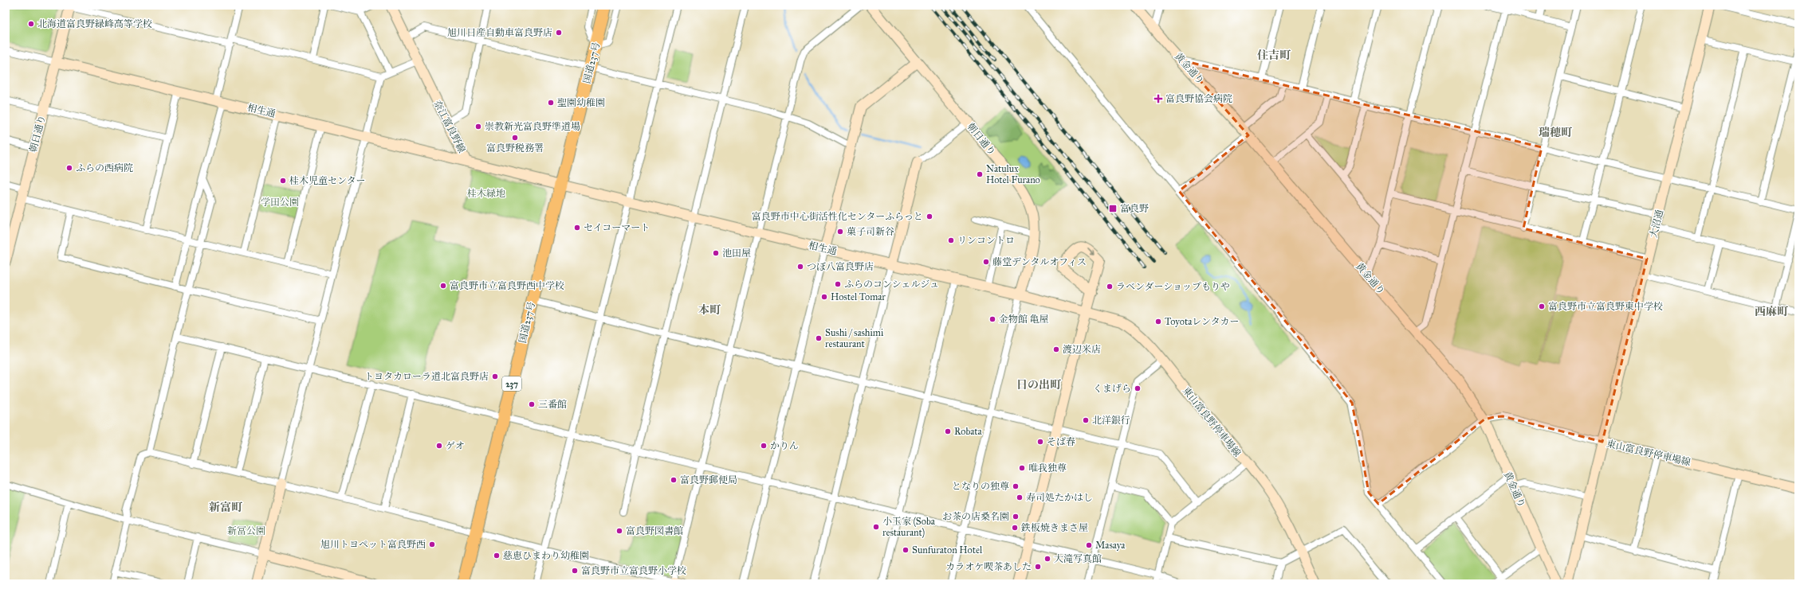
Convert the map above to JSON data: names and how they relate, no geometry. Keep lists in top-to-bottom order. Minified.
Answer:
{"streets":{"highway":["国道237号","237"],"street":["黄金通り","相生通","奈江富良野線","朝日通り","大沼通","東山富良野停車場線"]},"crossings":[["国道237号","相生通"],["国道237号","奈江富良野線"],["相生通","奈江富良野線"],["相生通","朝日通り"],["相生通","東山富良野停車場線"],["大沼通","東山富良野停車場線"]],"districts":["住吉町","瑞穂町","本町","西麻町","日の出町","新富町"],"parks":["桂木緑地","学田公園","新冨公園"],"places":{"other":["北海道富良野緑峰高等学校","旭川日産自動車富良野店","聖園幼稚園","崇教新光富良野準道場","富良野税務署","ふらの西病院","Natulux Hotel Furano","桂木児童センター","富良野市中心街活性化センターふらっと","セイコーマート","菓子司新谷","リンコントロ","池田屋","藤堂デンタルオフィス","つぼ八富良野店","ふらのコンシェルジュ","富良野市立富良野西中学校","ラベンダーショップもりや","Hostel Tomar","富良野市立富良野東中学校","金物館 亀屋","Toyotaレンタカー","Sushi / sashimi restaurant","渡辺米店","トヨタカローラ道北富良野店","くまげら","三番館","北洋銀行","Robata","そば春","ゲオ","かりん","唯我独尊","富良野郵便局","となりの独尊","寿司処たかはし","お茶の店桑名園","小玉家 (Soba restaurant)","鉄板焼きまさ屋","富良野図書館","旭川トヨペット富良野西","Masaya","Sunfuraton Hotel","慈恵ひまわり幼稚園","大滝写真館","カラオケ喫茶あした","富良野市立富良野小学校"],"health":["富良野協会病院"],"transit":["富良野"]}}
